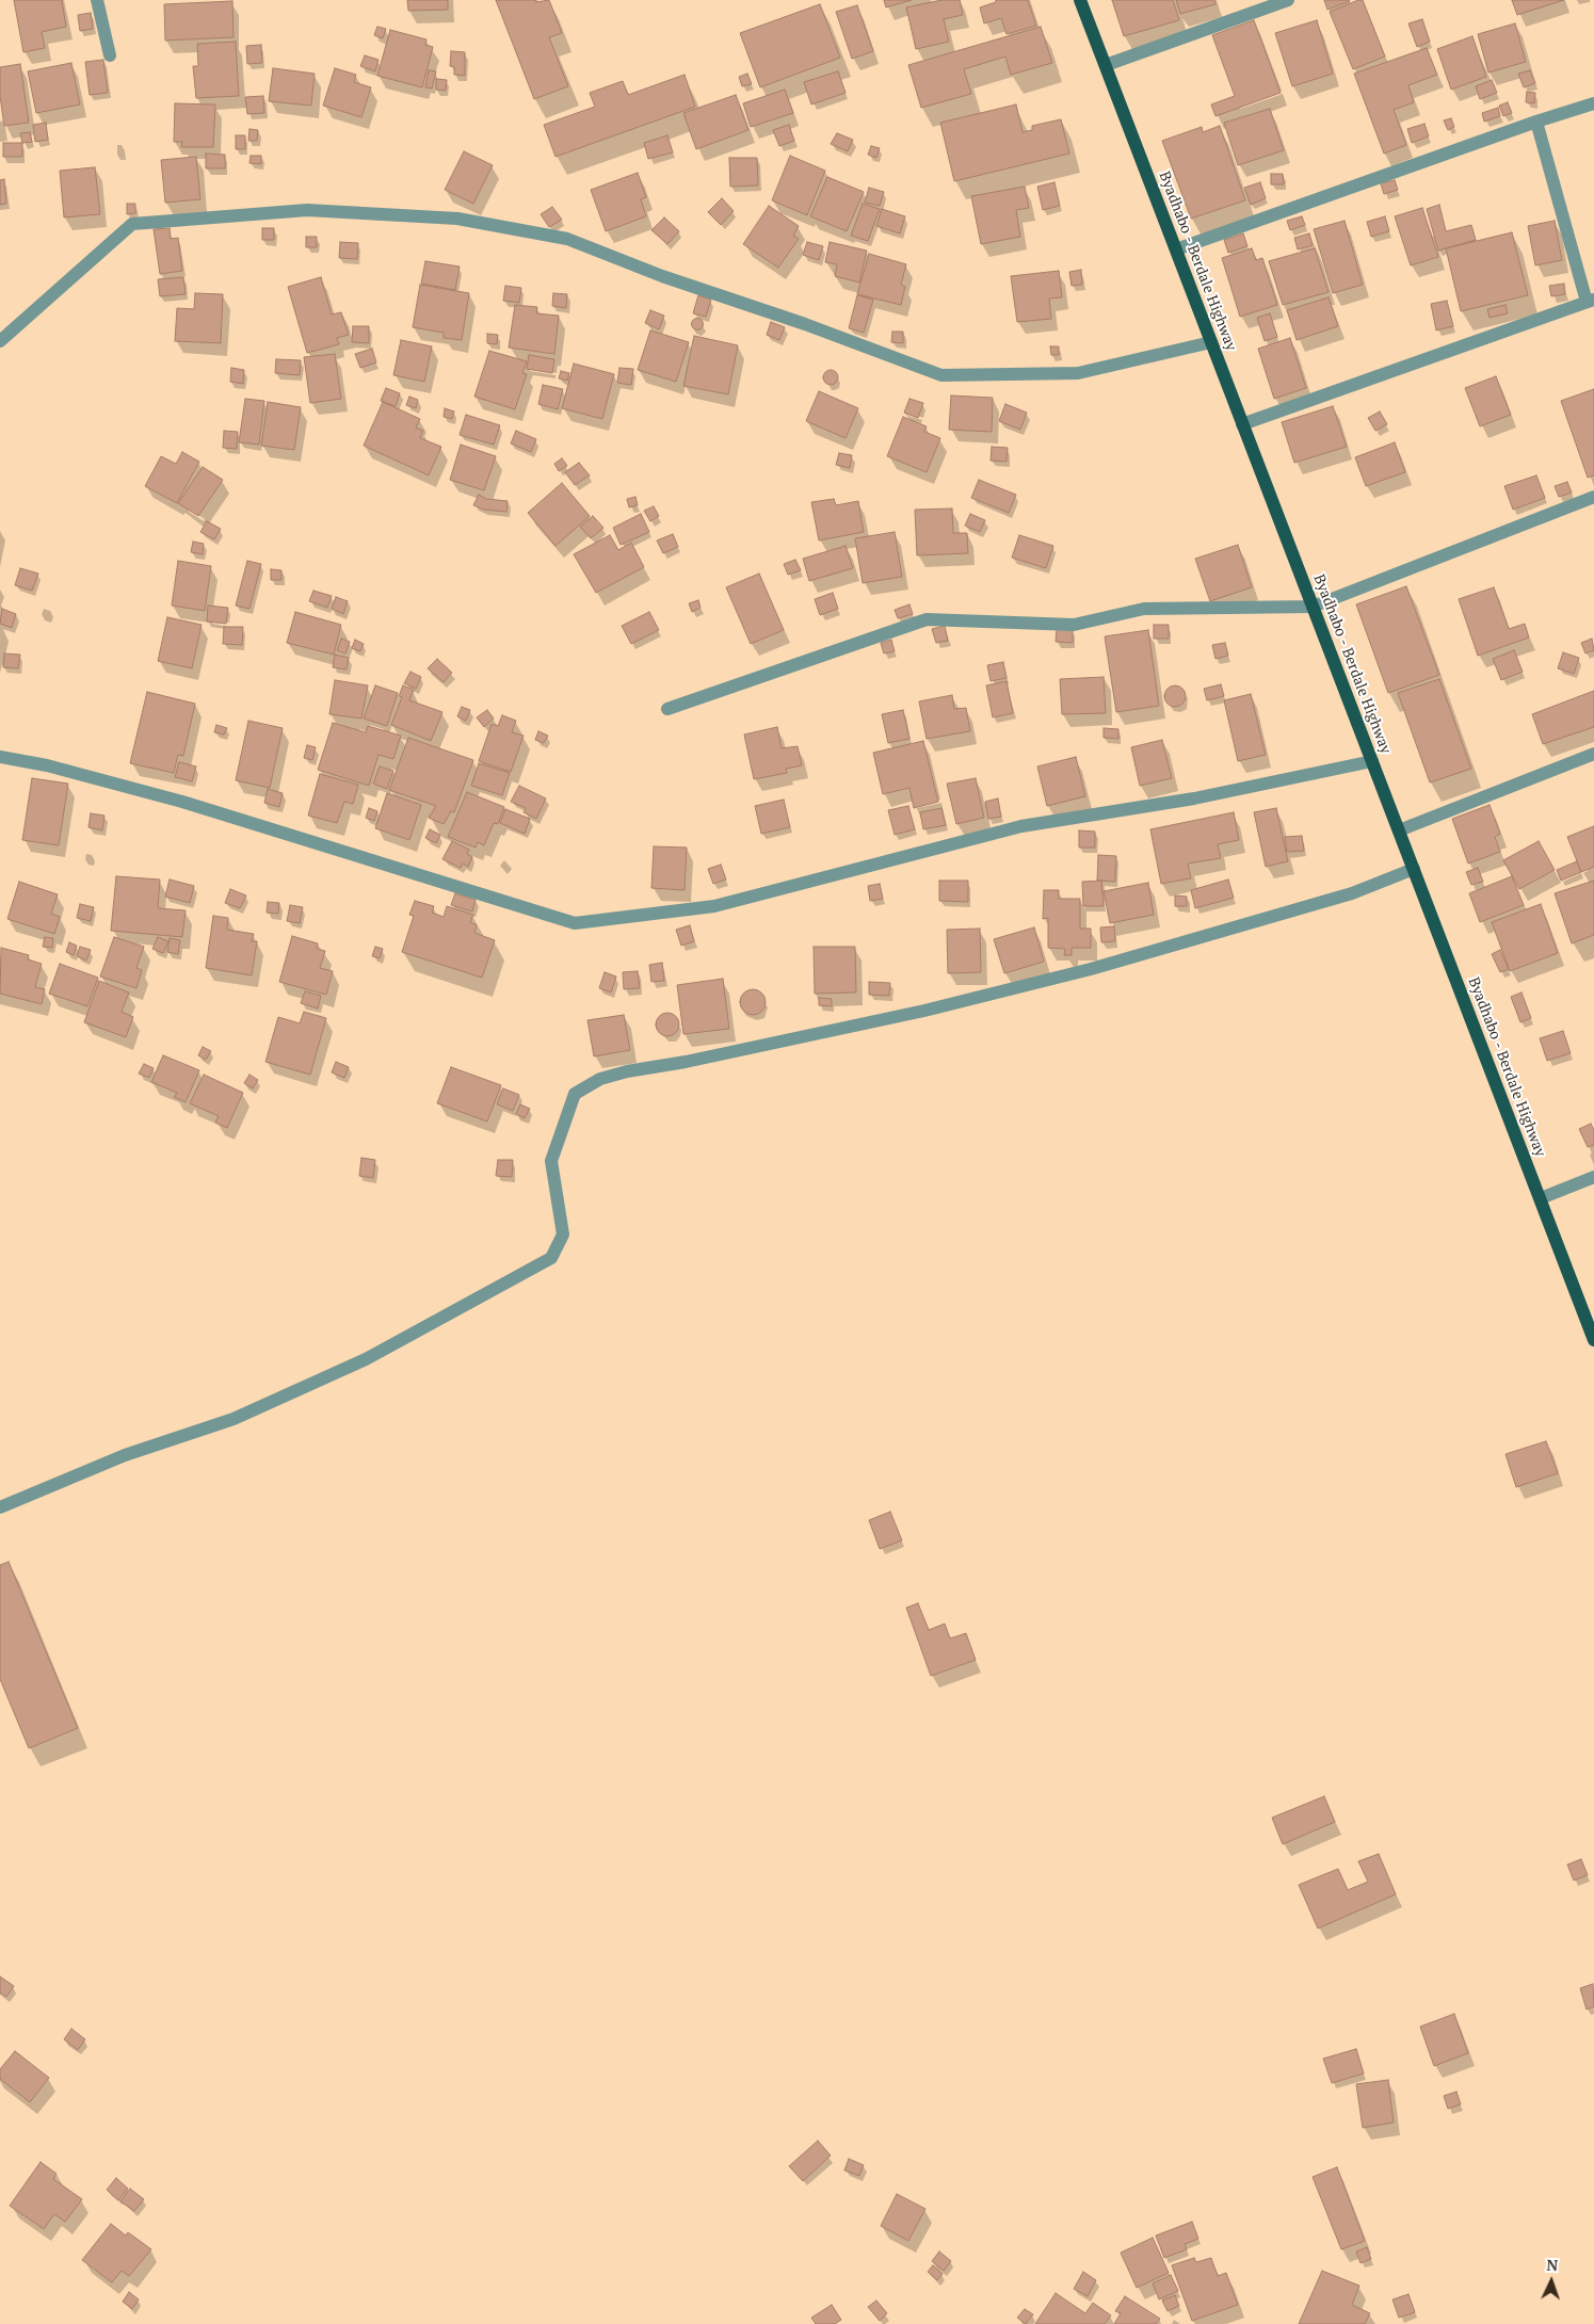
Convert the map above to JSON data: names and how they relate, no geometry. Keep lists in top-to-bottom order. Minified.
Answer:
{"streets":{"main road":["Byadhabo - Berdale Highway"]},"north":"top"}
